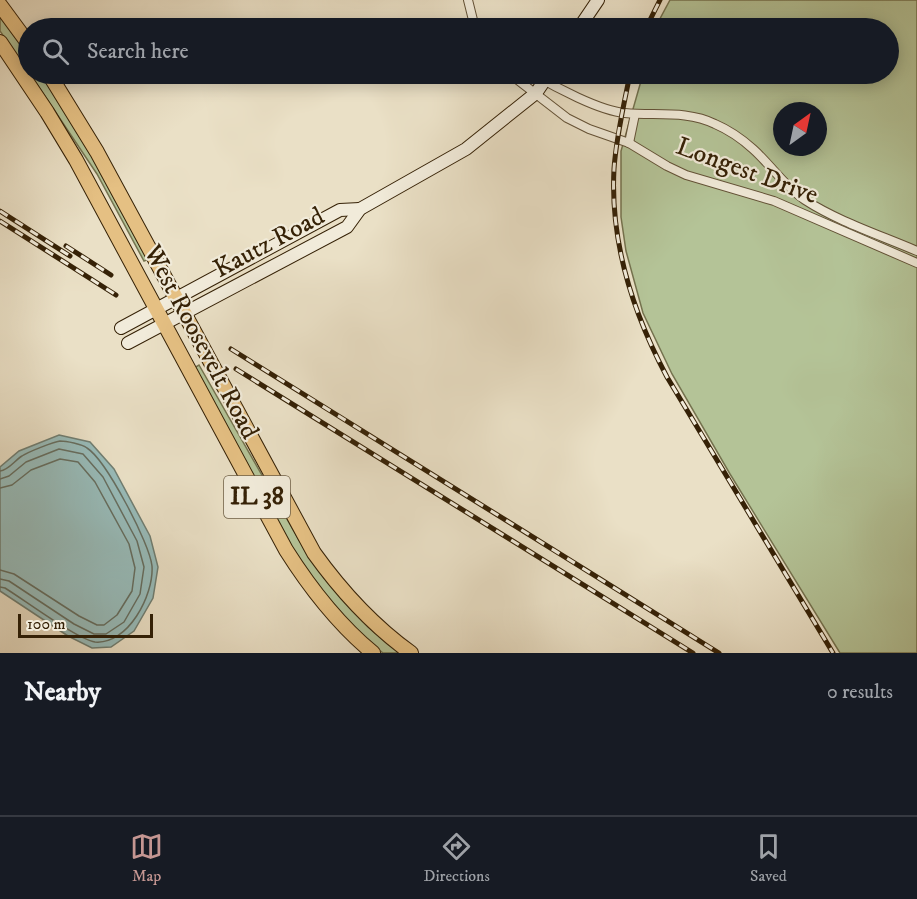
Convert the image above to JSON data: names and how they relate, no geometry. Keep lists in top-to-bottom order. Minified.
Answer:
{"streets":{"main road":["West Roosevelt Road","IL 38"],"street":["Longest Drive","Kautz Road"]},"crossings":[["Longest Drive","Kautz Road"],["Kautz Road","West Roosevelt Road"],["Kautz Road","IL 38"],["West Roosevelt Road","IL 38"]],"scale_bar":"100 m","north":"top right","page":{"search":"Search here","scale":"100 m","heading":["Nearby","0 results"],"nav":["Map","Directions","Saved"]}}
